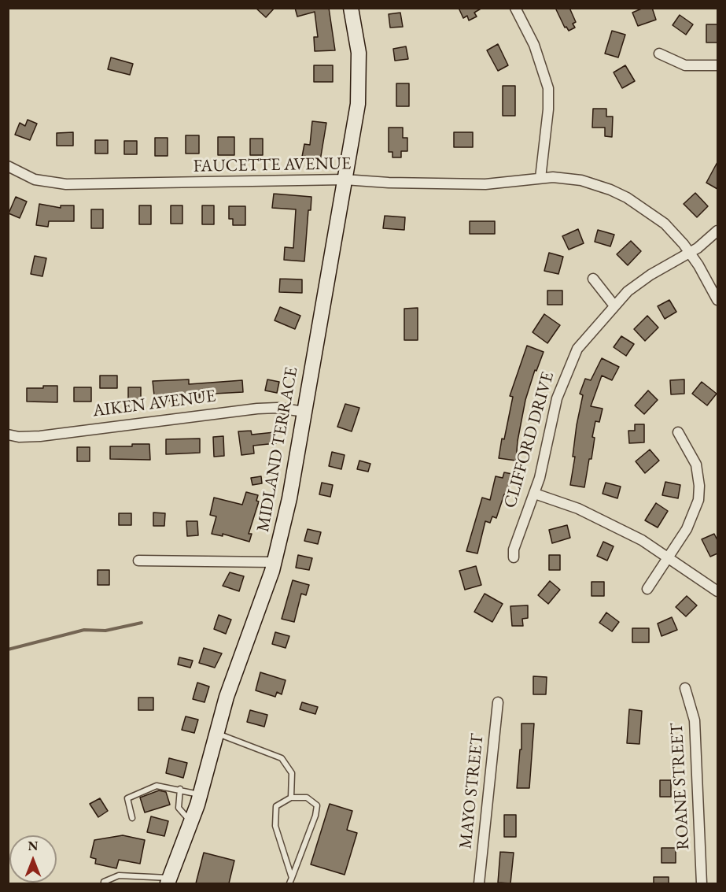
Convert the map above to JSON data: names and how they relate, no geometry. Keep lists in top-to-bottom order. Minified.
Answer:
{"streets":{"street":["FAUCETTE AVENUE","AIKEN AVENUE","CLIFFORD DRIVE","MIDLAND TERRACE","ROANE STREET","MAYO STREET"]},"crossings":[["FAUCETTE AVENUE","MIDLAND TERRACE"],["AIKEN AVENUE","MIDLAND TERRACE"]],"north":"top"}
